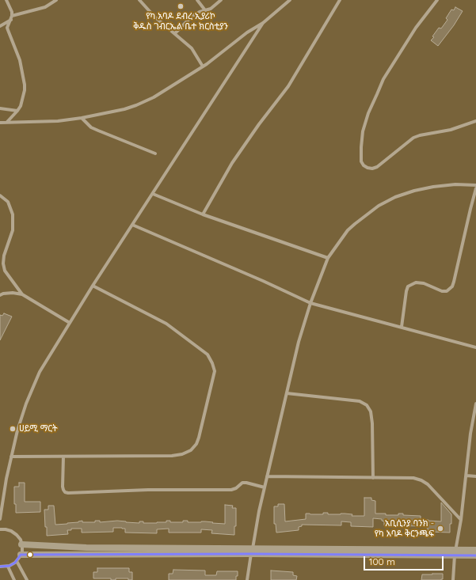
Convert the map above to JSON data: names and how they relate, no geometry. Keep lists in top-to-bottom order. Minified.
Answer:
{"places":["የካ አባዶ ደብረ ኢያሪኮ ቅዱስ ገብርኤል ቤተ ክርስቲያን","ሀይሚ ማርት","አቢሲንያ ባንክ - የካ አባዶ ቅርንጫፍ"],"scale_bar":"100 m"}
